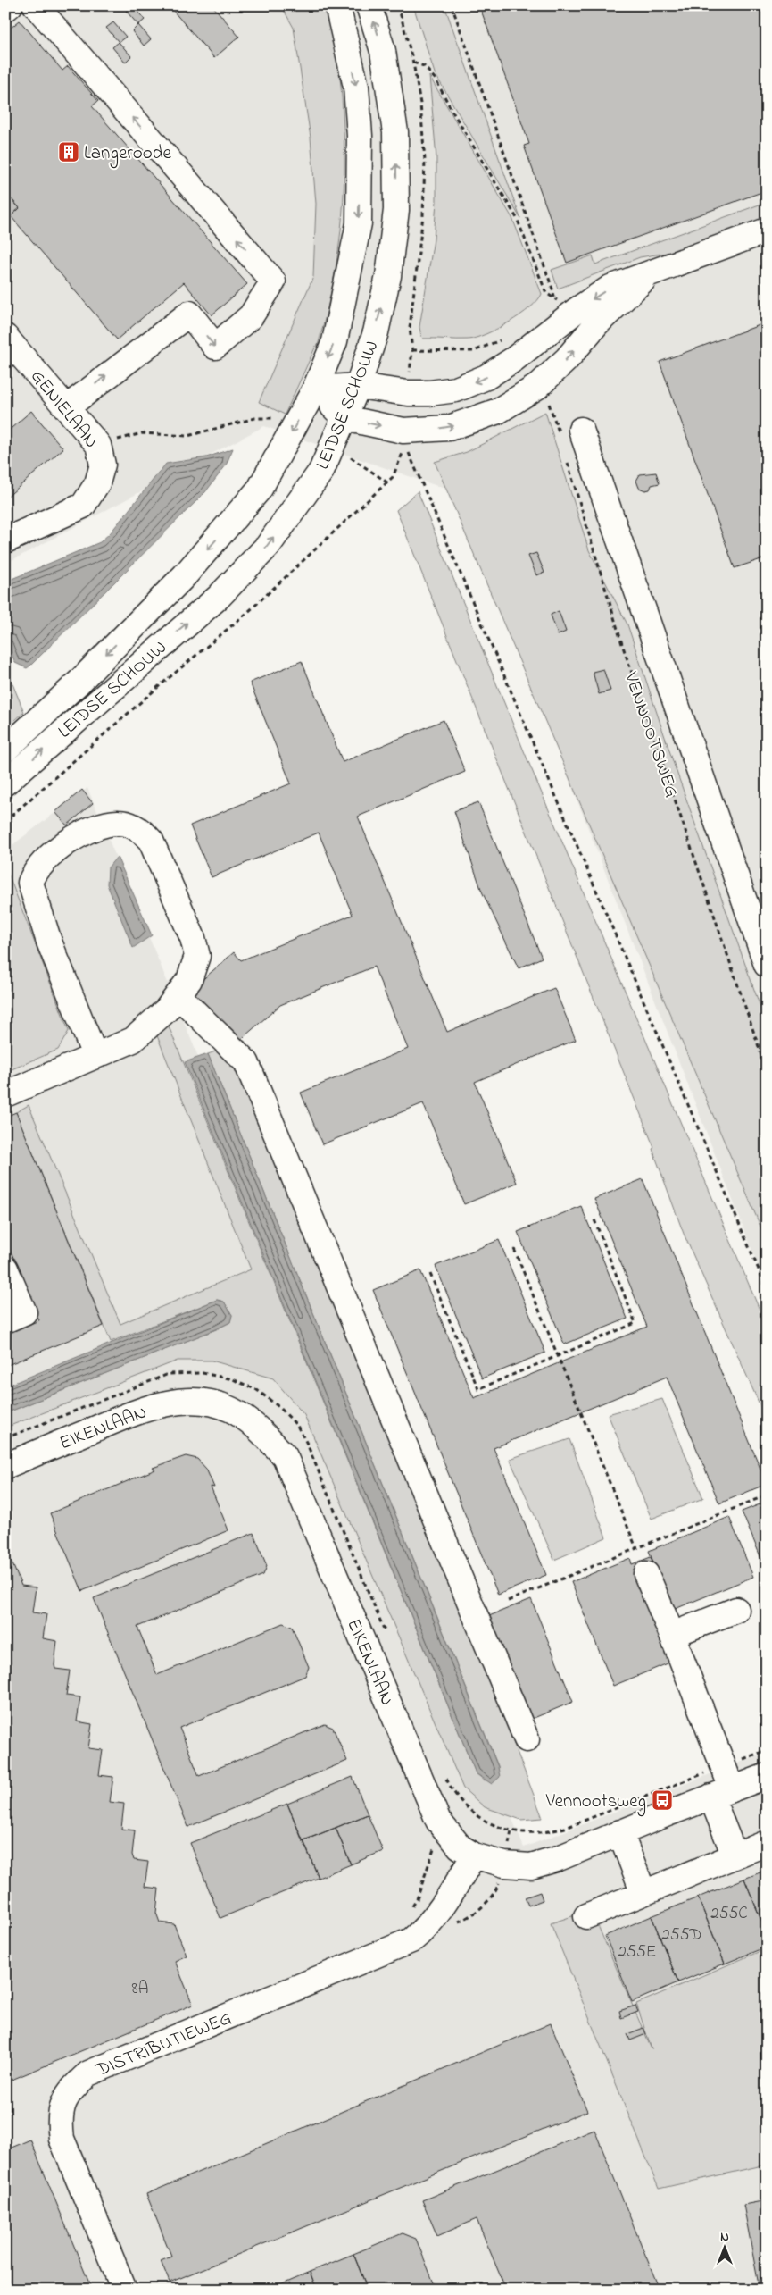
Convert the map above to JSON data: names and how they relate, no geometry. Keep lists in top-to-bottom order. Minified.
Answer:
{"streets":{"street":["LEIDSE SCHOUW","GENIELAAN","VENNOOTSWEG","EIKENLAAN","DISTRIBUTIEWEG"]},"crossings":[["EIKENLAAN","DISTRIBUTIEWEG"]],"places":{"building":["Langeroode"],"bus stop":["Vennootsweg"]},"house_numbers":["255C","255D","255E","8A"],"north":"top"}
